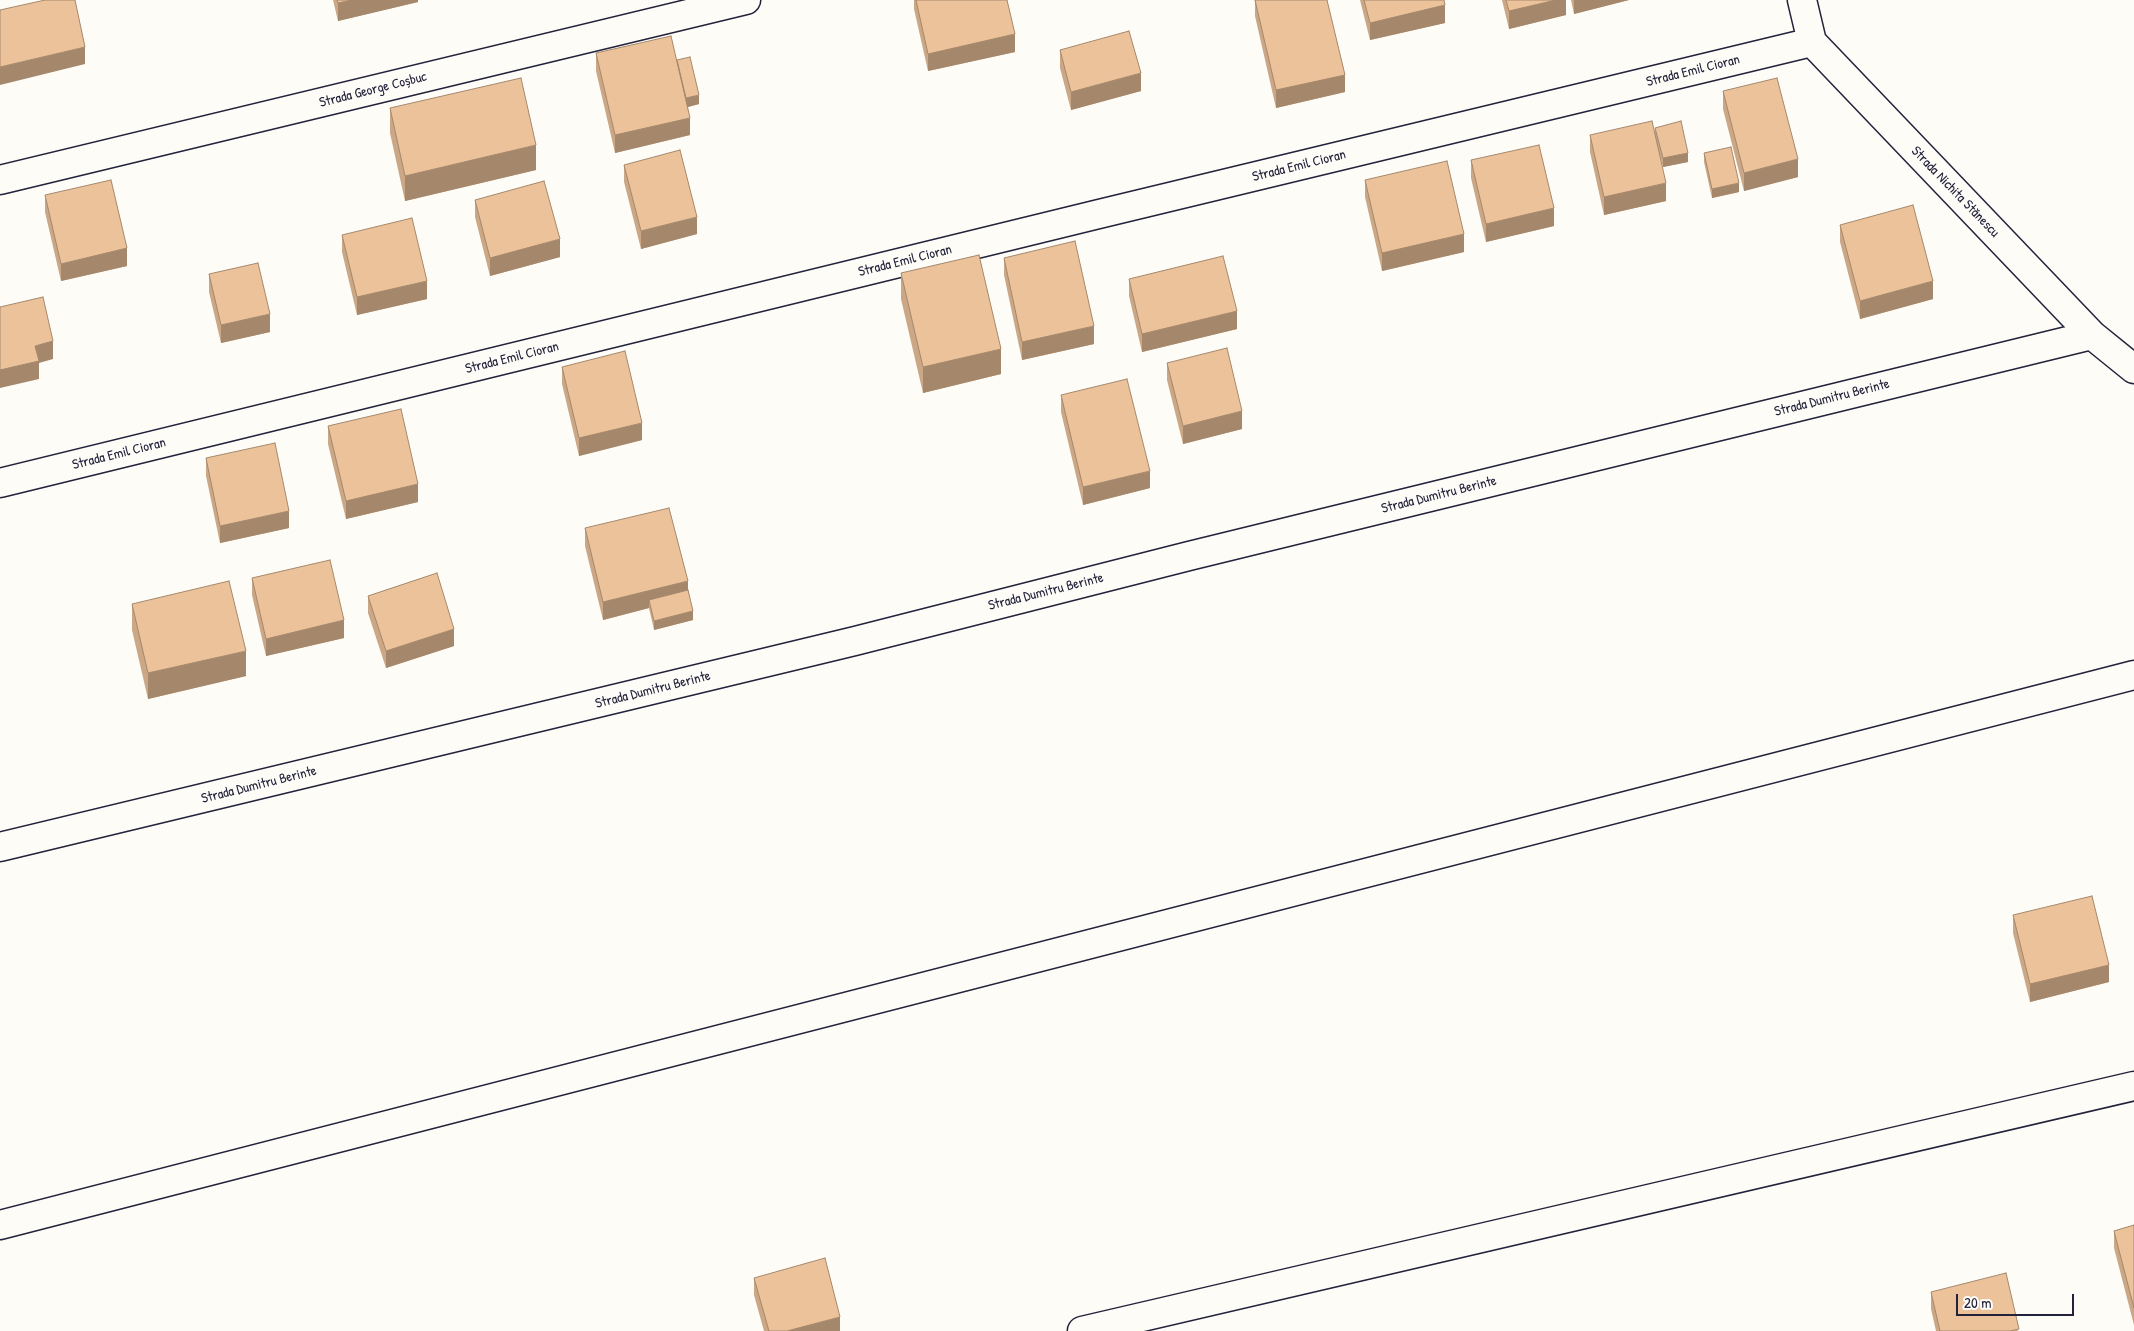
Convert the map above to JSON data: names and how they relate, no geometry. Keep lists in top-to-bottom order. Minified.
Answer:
{"streets":{"street":["Strada Emil Cioran","Strada George Coșbuc","Strada Nichita Stănescu","Strada Dumitru Berinte"]},"crossings":[["Strada Emil Cioran","Strada Nichita Stănescu"],["Strada Nichita Stănescu","Strada Dumitru Berinte"]],"scale_bar":"20 m"}
